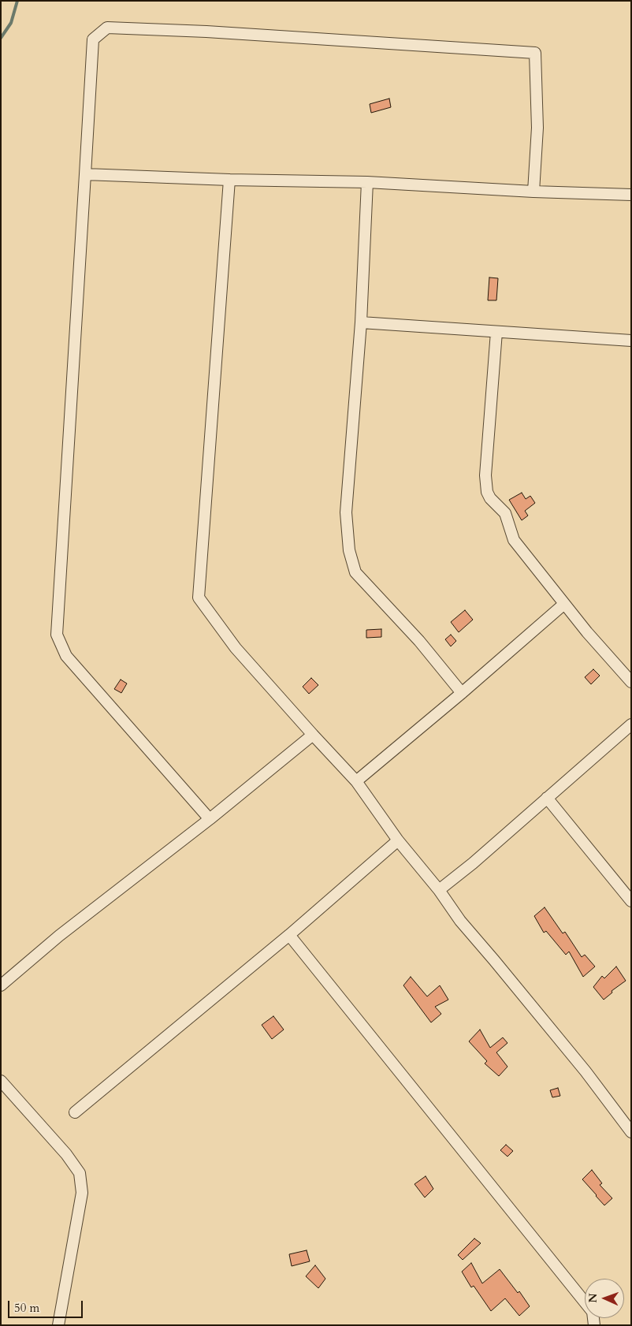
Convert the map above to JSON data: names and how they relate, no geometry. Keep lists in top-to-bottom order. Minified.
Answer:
{"scale_bar":"50 m","north":"left"}
